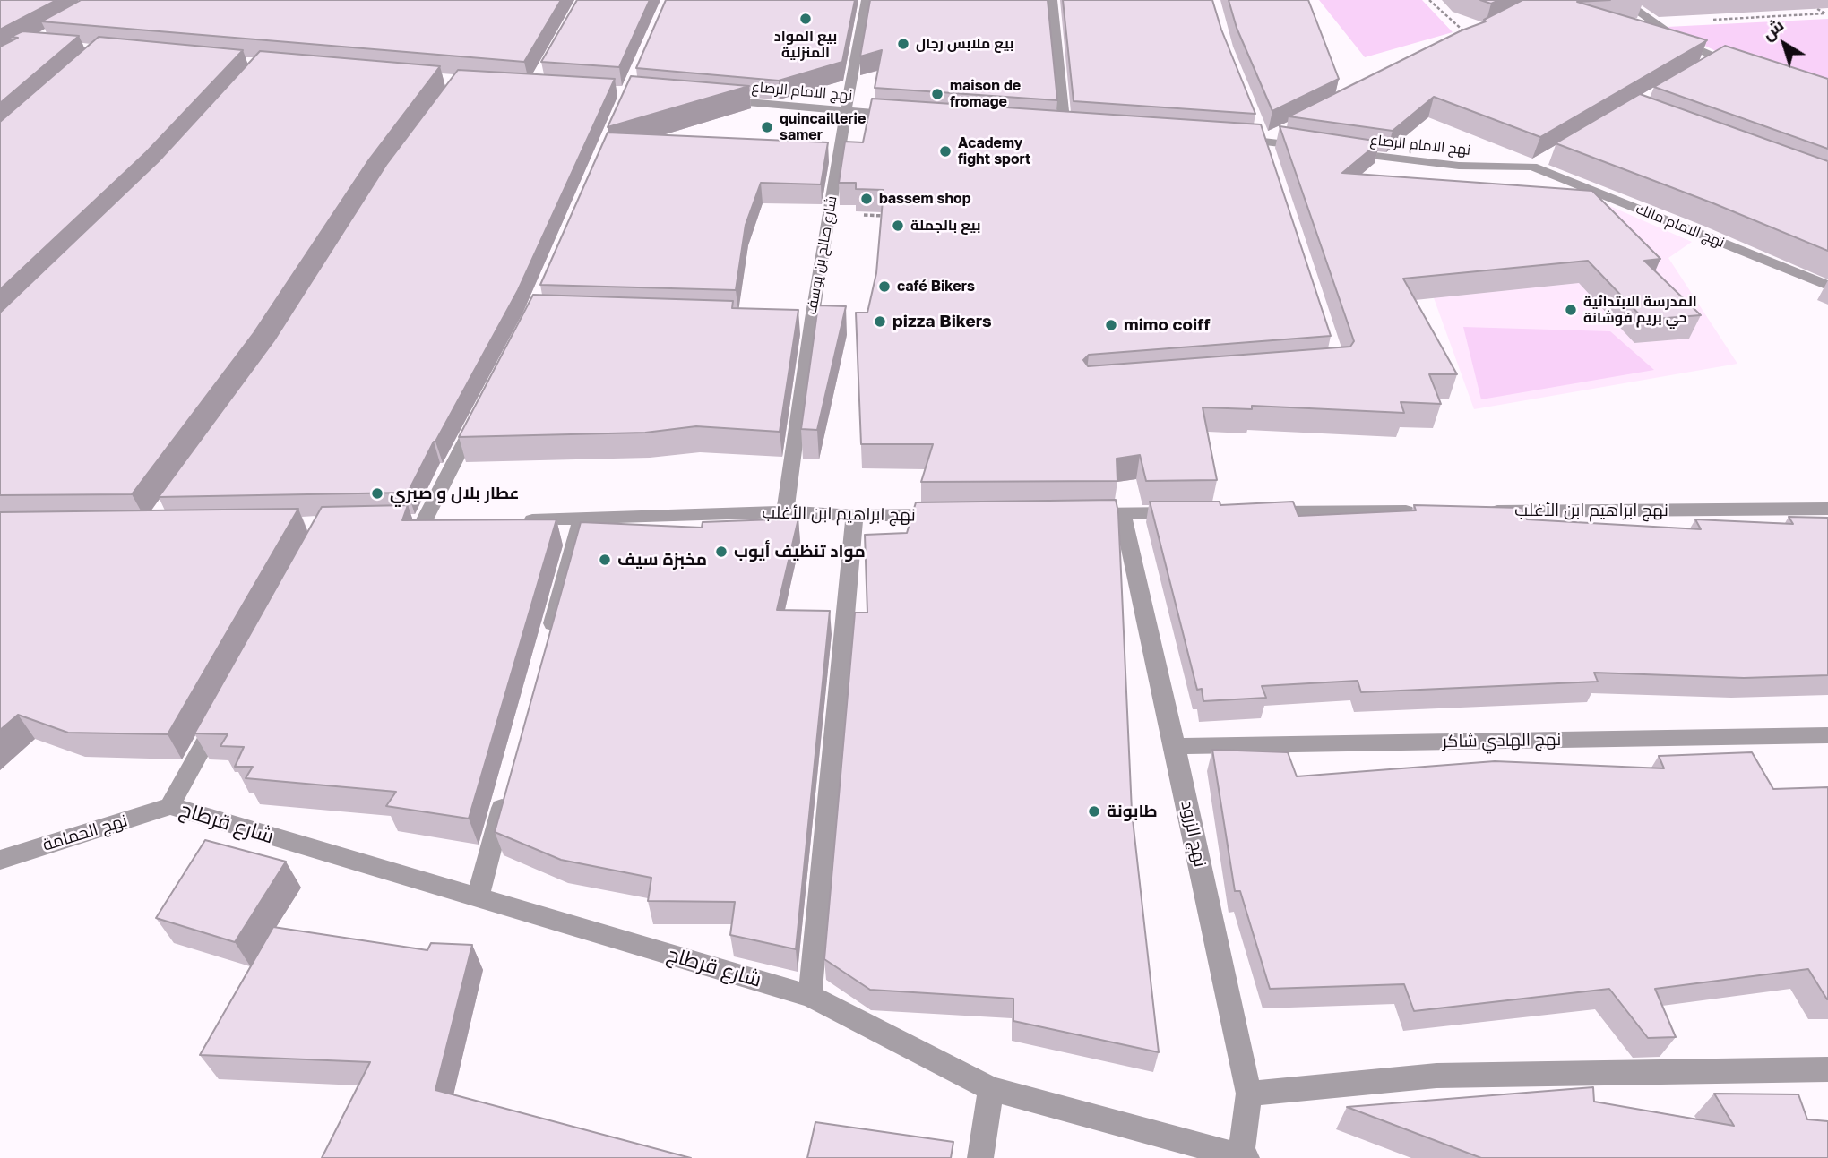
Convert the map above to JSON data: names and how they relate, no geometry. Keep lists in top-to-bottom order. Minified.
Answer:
{"streets":{"street":["نهج الامام الرصاع","نهج الامام مالك","شارع صالح بن يوسف","نهج ابراهيم ابن الأغلب","نهج الهادي شاكر","شارع قرطاج","نهج الحمامة","نهج الزرود"]},"crossings":[["نهج الامام الرصاع","نهج الامام مالك"],["نهج الامام الرصاع","شارع صالح بن يوسف"],["شارع صالح بن يوسف","نهج ابراهيم ابن الأغلب"],["نهج الهادي شاكر","نهج الزرود"],["شارع قرطاج","نهج الحمامة"],["شارع قرطاج","نهج الزرود"]],"places":["بيع المواد المنزلية","بيع ملابس رجال","maison de fromage","quincaillerie samer","Academy fight sport","bassem shop","بيع بالجملة","café Bikers","المدرسة الابتدائية حي بريم فوشانة","pizza Bikers","mimo coiff","عطار بلال و صبري","مواد تنظيف أيوب","مخبزة سيف","طابونة"],"north":"top left"}
